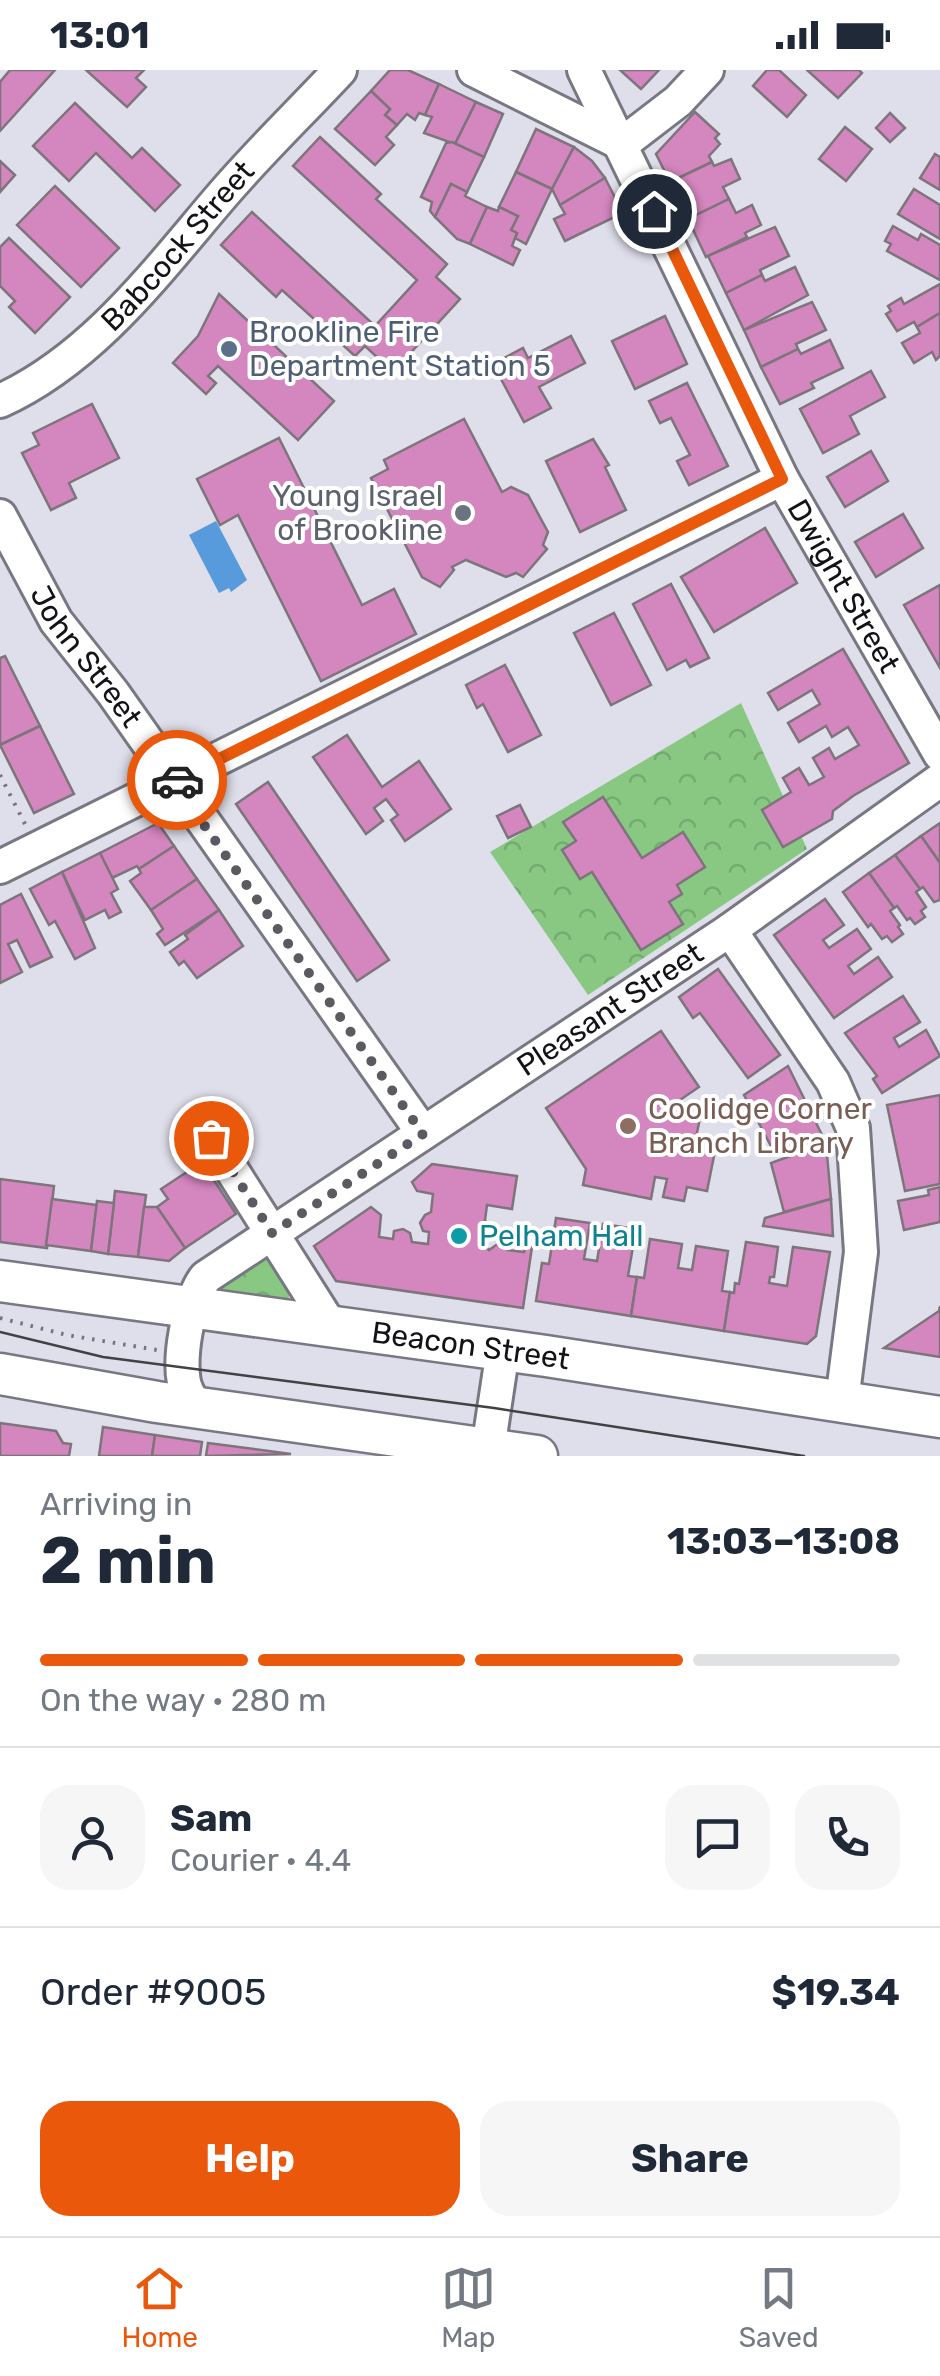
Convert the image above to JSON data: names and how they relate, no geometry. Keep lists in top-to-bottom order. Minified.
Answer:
{"streets":{"main road":["Beacon Street"],"street":["Babcock Street","Dwight Street","John Street","Pleasant Street"]},"crossings":[["John Street","Pleasant Street"],["Pleasant Street","Beacon Street"]],"places":["Brookline Fire Department Station 5","Young Israel of Brookline","Coolidge Corner Branch Library","Pelham Hall"],"page":{"status":"13:01","heading":["2 min","Arriving in","13:03–13:08"],"panel":["Sam","Courier · 4.4","Order #9005","$19.34"],"bar":"On the way · 280 m","buttons":["Help","Share"],"tabs":["Home","Map","Saved"]}}
